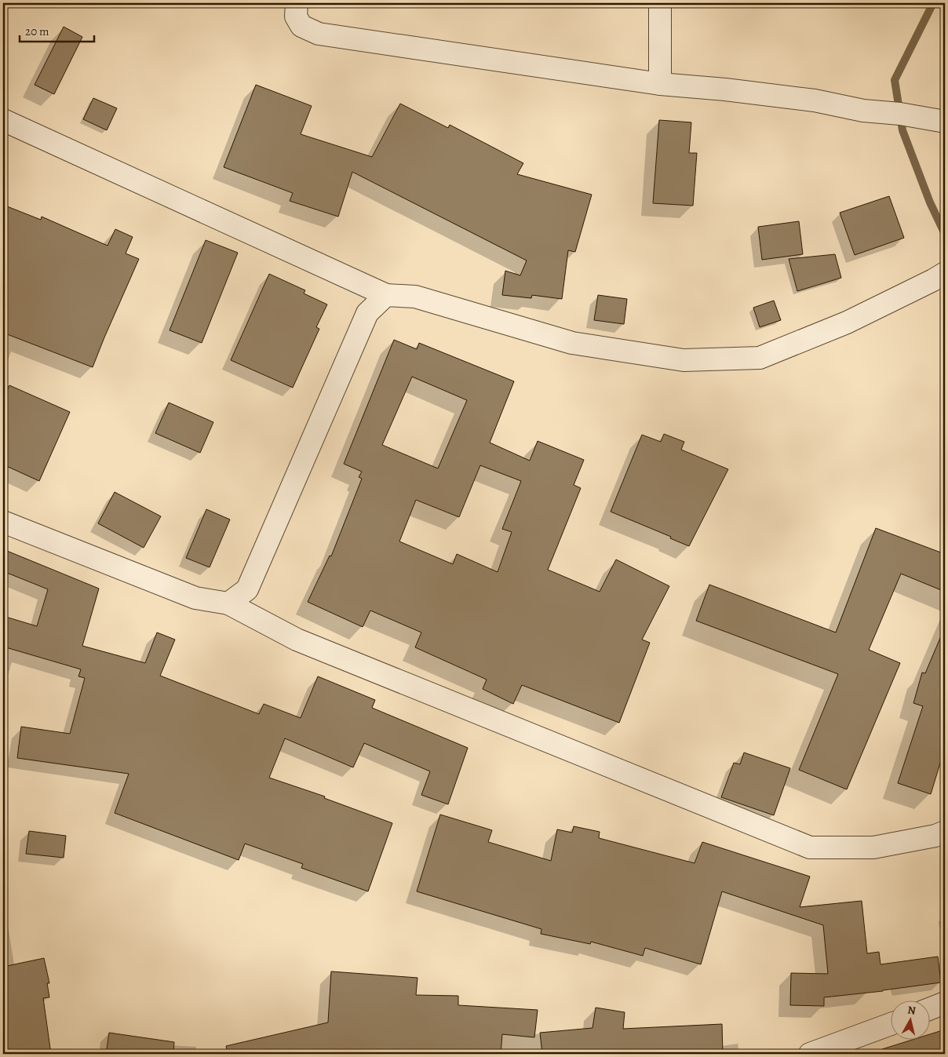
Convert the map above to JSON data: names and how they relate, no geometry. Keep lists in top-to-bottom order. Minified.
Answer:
{"scale_bar":"20 m","north":"top"}
